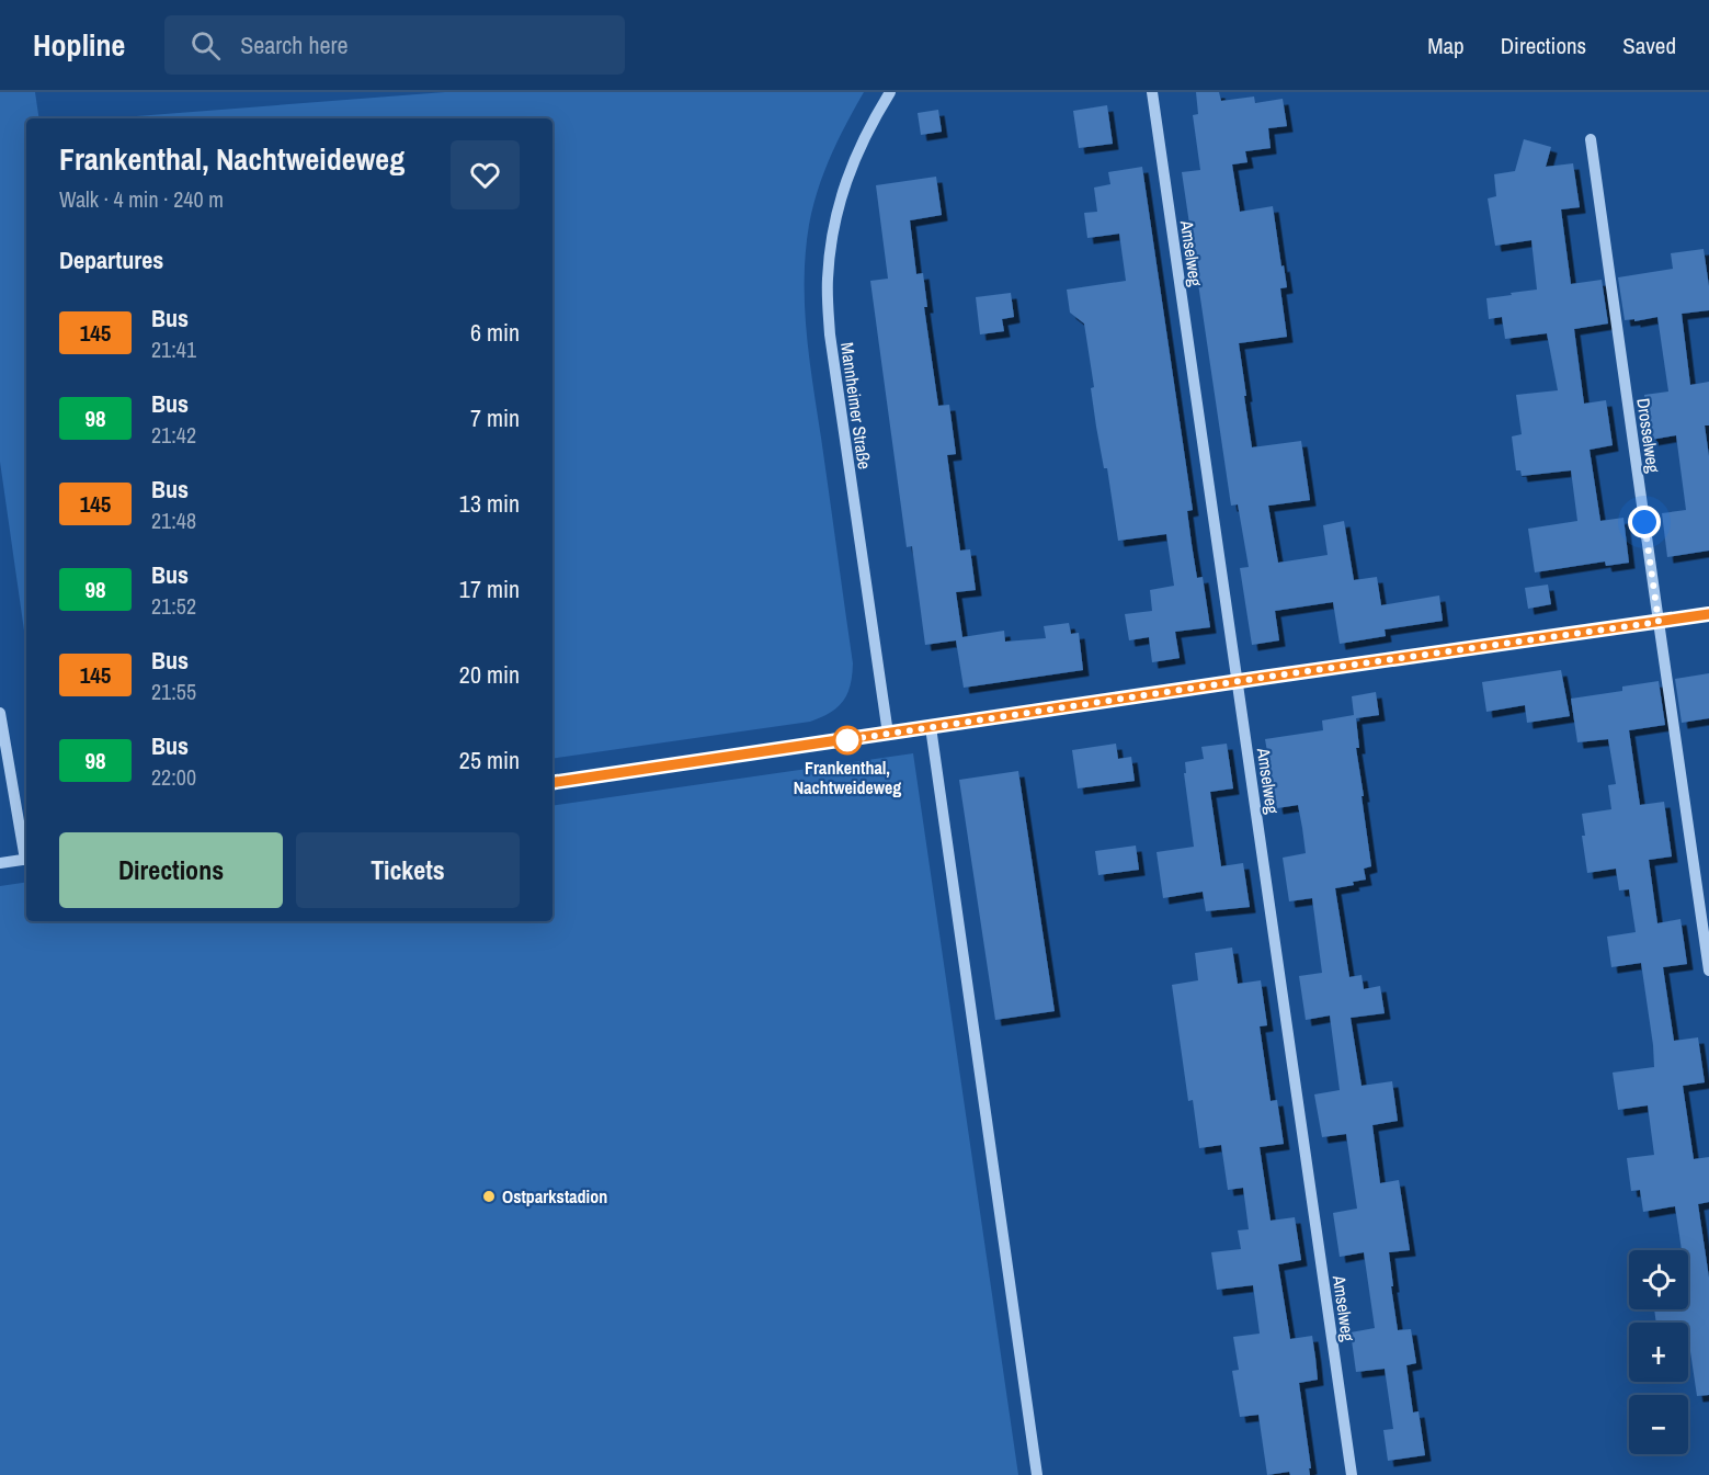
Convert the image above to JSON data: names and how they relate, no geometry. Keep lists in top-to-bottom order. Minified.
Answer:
{"streets":{"street":["Amselweg","Mannheimer Straße","Drosselweg"]},"places":["Frankenthal, Nachtweideweg","Ostparkstadion"],"lines":["bus line 145"],"page":{"header":"Hopline","search":"Search here","nav":["Map","Directions","Saved"],"heading":[["Frankenthal, Nachtweideweg","Walk · 4 min · 240 m"],"Departures"],"list":[{"mark":"145","name":"Bus","note":"21:41","value":"6 min"},{"mark":"98","name":"Bus","note":"21:42","value":"7 min"},{"mark":"145","name":"Bus","note":"21:48","value":"13 min"},{"mark":"98","name":"Bus","note":"21:52","value":"17 min"},{"mark":"145","name":"Bus","note":"21:55","value":"20 min"},{"mark":"98","name":"Bus","note":"22:00","value":"25 min"}],"buttons":["Directions","Tickets"],"map_buttons":["+","−"]}}
